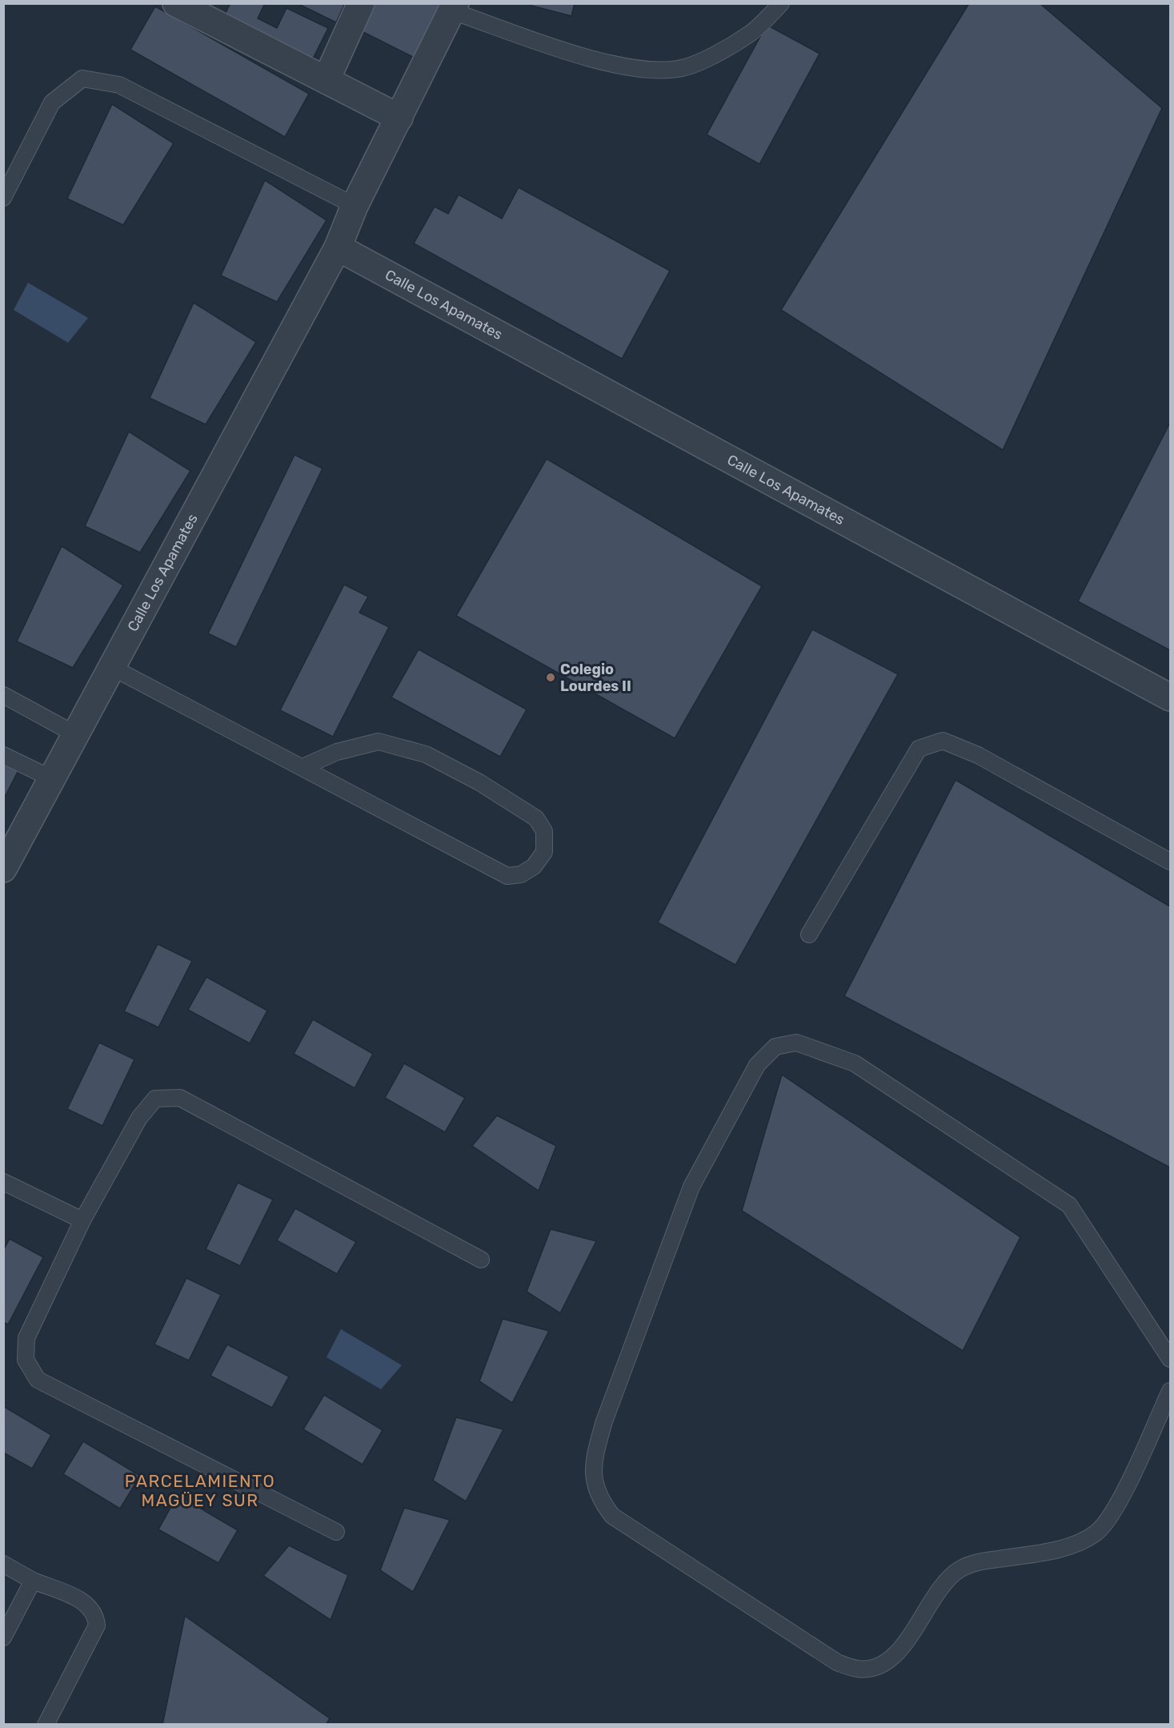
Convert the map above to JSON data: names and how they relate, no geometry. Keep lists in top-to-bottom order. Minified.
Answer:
{"streets":{"street":["Calle Los Apamates"]},"districts":["PARCELAMIENTO MAGÜEY SUR"],"places":["Colegio Lourdes II"]}
